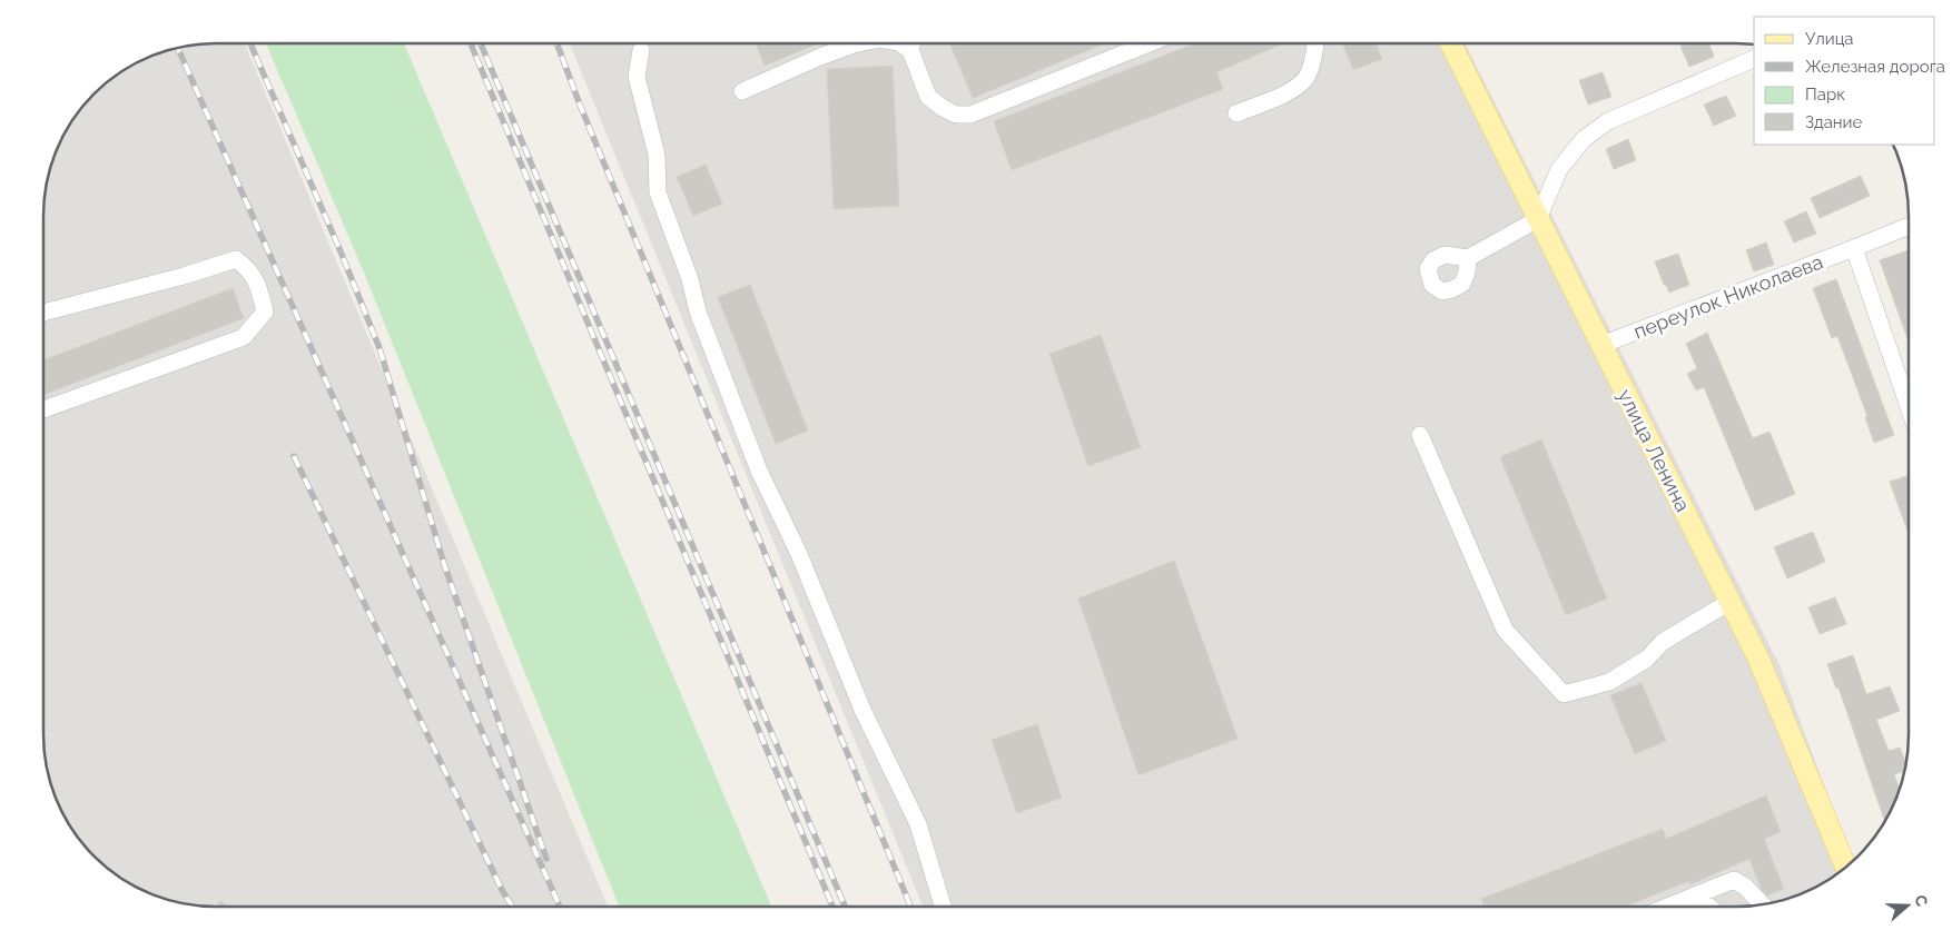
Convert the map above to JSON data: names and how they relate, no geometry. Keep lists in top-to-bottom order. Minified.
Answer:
{"streets":{"main road":["улица Ленина"],"street":["переулок Николаева"]},"crossings":[["переулок Николаева","улица Ленина"]],"legend":["Улица","Железная дорога","Парк","Здание"],"north":"right"}
